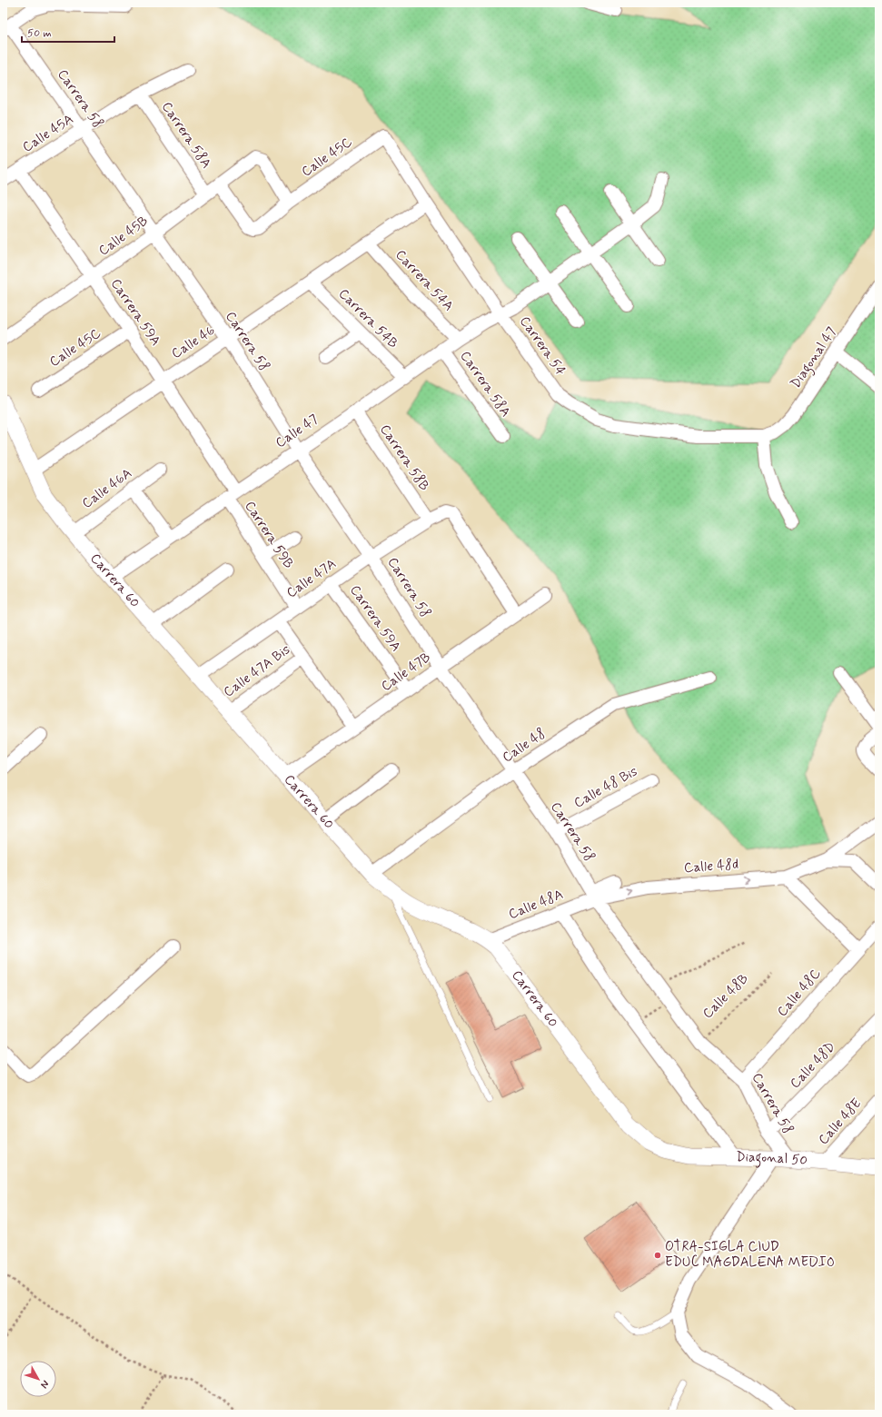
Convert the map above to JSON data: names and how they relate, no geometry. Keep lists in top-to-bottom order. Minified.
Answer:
{"streets":{"street":["Carrera 58","Calle 45A","Carrera 58A","Calle 45C","Calle 45B","Carrera 54A","Carrera 59A","Carrera 54B","Calle 46","Carrera 54","Diagonal 47","Calle 47","Carrera 58B","Calle 46A","Carrera 59B","Calle 47A","Carrera 60","Calle 47A Bis","Calle 47B","Calle 48","Calle 48 Bis","Calle 48d","Calle 48A","Calle 48C","Calle 48D","Calle 48E","Diagonal 50"],"path":["Calle 48B"]},"crossings":[["Carrera 58","Calle 45A"],["Carrera 58","Calle 45B"],["Carrera 58","Calle 46"],["Carrera 58","Calle 47"],["Carrera 58","Calle 47A"],["Carrera 58","Calle 47B"],["Carrera 58","Calle 48"],["Carrera 58","Calle 48 Bis"],["Carrera 58","Calle 48d"],["Carrera 58","Calle 48A"],["Carrera 58","Calle 48C"],["Carrera 58","Calle 48B"],["Carrera 58","Calle 48D"],["Carrera 58","Diagonal 50"],["Calle 45A","Carrera 58A"],["Calle 45A","Carrera 59A"],["Carrera 58A","Calle 45B"],["Carrera 58A","Calle 47"],["Calle 45C","Calle 45B"],["Calle 45C","Carrera 59A"],["Calle 45C","Carrera 54"],["Calle 45B","Carrera 59A"],["Carrera 54A","Calle 46"],["Carrera 54A","Calle 47"],["Carrera 59A","Calle 46"],["Carrera 59A","Calle 47"],["Carrera 59A","Carrera 59B"],["Carrera 59A","Calle 47A"],["Carrera 59A","Calle 47B"],["Carrera 54B","Calle 46"],["Carrera 54B","Calle 47"],["Calle 46","Carrera 54"],["Calle 46","Carrera 60"],["Carrera 54","Diagonal 47"],["Carrera 54","Calle 47"],["Calle 47","Carrera 58B"],["Calle 47","Carrera 59B"],["Calle 47","Carrera 60"],["Carrera 58B","Calle 47A"],["Calle 46A","Carrera 60"],["Carrera 59B","Calle 47A"],["Calle 47A","Carrera 60"],["Calle 47A","Calle 47B"],["Carrera 60","Calle 47A Bis"],["Carrera 60","Calle 47B"],["Carrera 60","Calle 48"],["Carrera 60","Calle 48A"],["Carrera 60","Diagonal 50"],["Calle 48d","Calle 48A"],["Calle 48E","Diagonal 50"]],"one_way":["Calle 48d"],"places":["OTRA-SIGLA CIUD EDUC MAGDALENA MEDIO"],"scale_bar":"50 m","north":"bottom right"}
